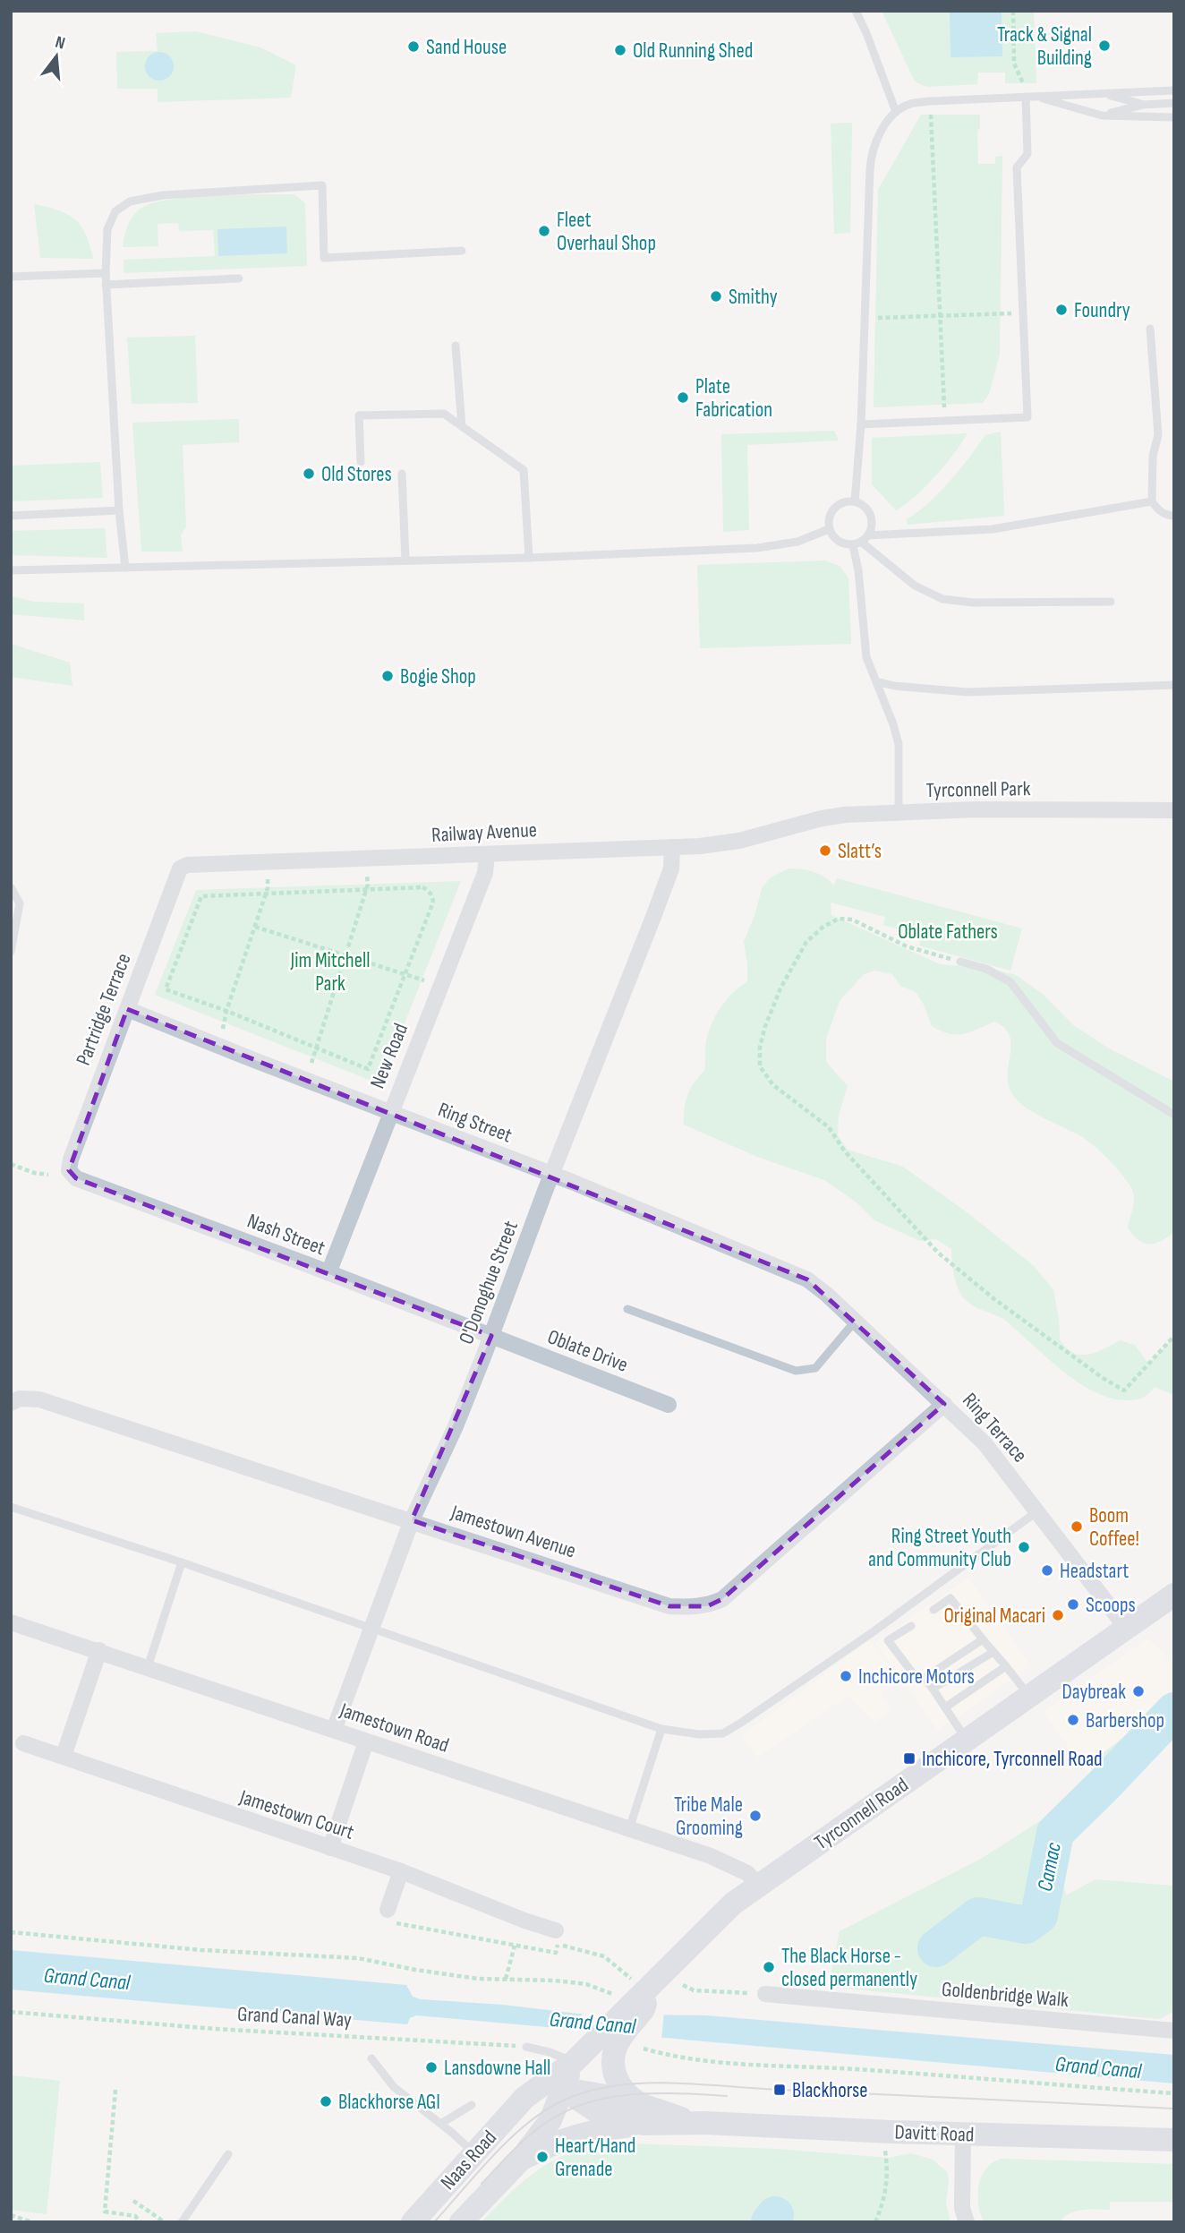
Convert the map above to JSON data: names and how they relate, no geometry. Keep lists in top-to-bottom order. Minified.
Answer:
{"streets":{"main road":["Tyrconnell Road","Davitt Road","Naas Road"],"street":["Tyrconnell Park","Railway Avenue","Partridge Terrace","New Road","Ring Street","Nash Street","O'Donoghue Street","Oblate Drive","Ring Terrace","Jamestown Avenue","Jamestown Road","Jamestown Court","Goldenbridge Walk"],"path":["Grand Canal Way"]},"crossings":[["Tyrconnell Park","Railway Avenue"],["Railway Avenue","Partridge Terrace"],["Railway Avenue","New Road"],["Railway Avenue","O'Donoghue Street"],["Partridge Terrace","Ring Street"],["Partridge Terrace","Nash Street"],["New Road","Ring Street"],["New Road","Nash Street"],["Ring Street","O'Donoghue Street"],["Ring Street","Ring Terrace"],["Nash Street","O'Donoghue Street"],["Nash Street","Oblate Drive"],["O'Donoghue Street","Oblate Drive"],["O'Donoghue Street","Jamestown Avenue"],["O'Donoghue Street","Jamestown Road"],["Ring Terrace","Jamestown Avenue"],["Ring Terrace","Tyrconnell Road"],["Jamestown Road","Tyrconnell Road"],["Tyrconnell Road","Davitt Road"],["Tyrconnell Road","Naas Road"],["Davitt Road","Naas Road"]],"water":["Camac","Grand Canal"],"parks":["Oblate Fathers","Jim Mitchell Park"],"places":{"other":["Track & Signal Building","Sand House","Old Running Shed","Fleet Overhaul Shop","Smithy","Foundry","Plate Fabrication","Old Stores","Bogie Shop","Slatt’s","Boom Coffee!","Ring Street Youth and Community Club","Headstart","Scoops","Original Macari","Inchicore Motors","Daybreak","Barbershop","Tribe Male Grooming","The Black Horse - closed permanently","Lansdowne Hall","Blackhorse AGI","Heart/Hand Grenade"],"transit":["Inchicore, Tyrconnell Road","Blackhorse"]},"north":"top"}
